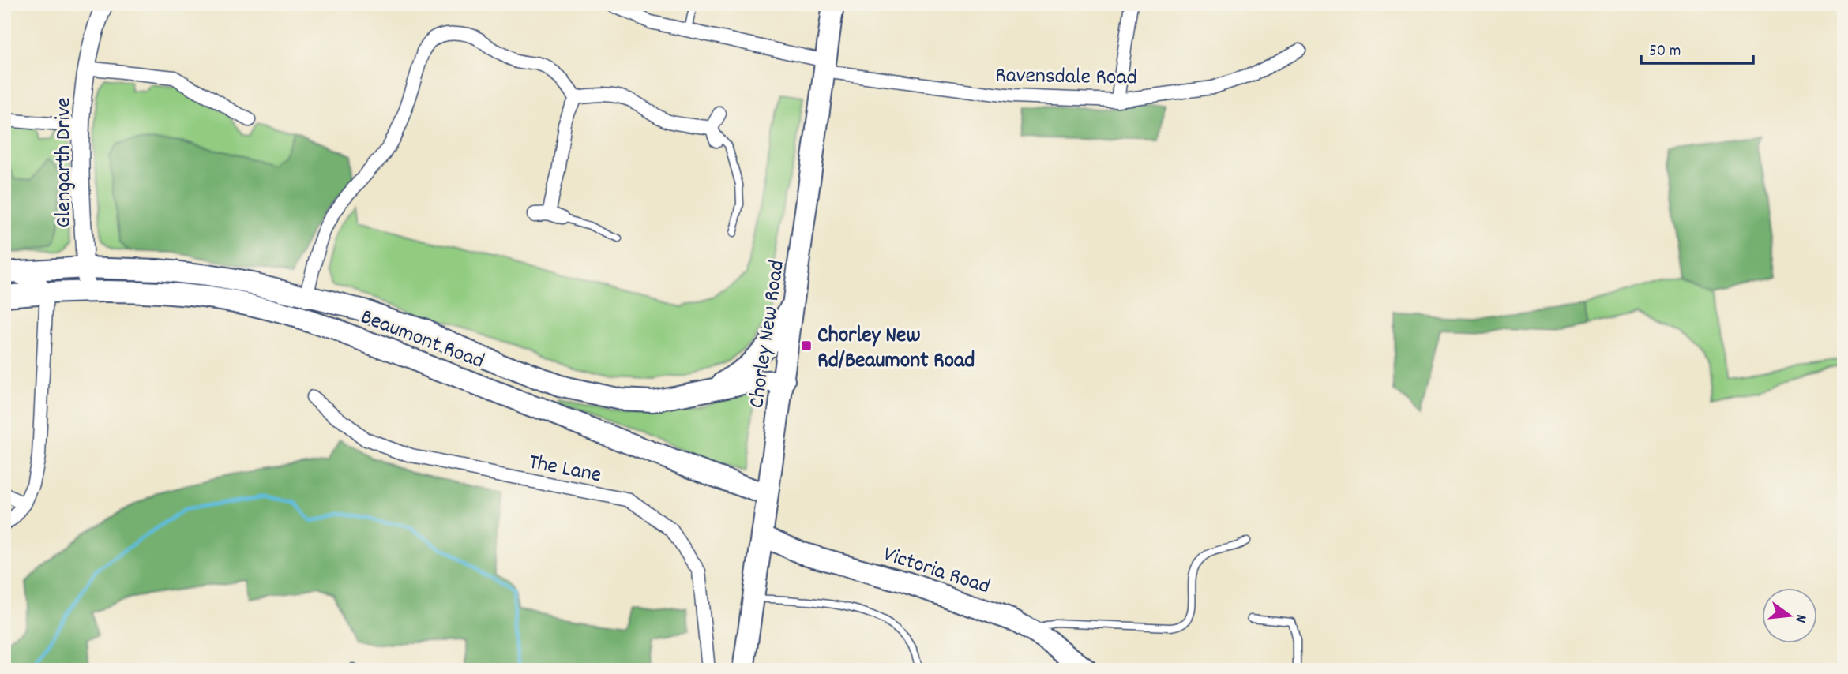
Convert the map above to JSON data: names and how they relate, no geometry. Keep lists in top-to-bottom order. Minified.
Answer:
{"streets":{"main road":["Chorley New Road","Beaumont Road","Victoria Road"],"street":["Ravensdale Road","Glengarth Drive","The Lane"]},"crossings":[["Ravensdale Road","Chorley New Road"],["Glengarth Drive","Beaumont Road"],["Chorley New Road","Beaumont Road"],["Chorley New Road","Victoria Road"]],"places":{"transit":["Chorley New Rd/Beaumont Road"]},"scale_bar":"50 m","north":"right"}
